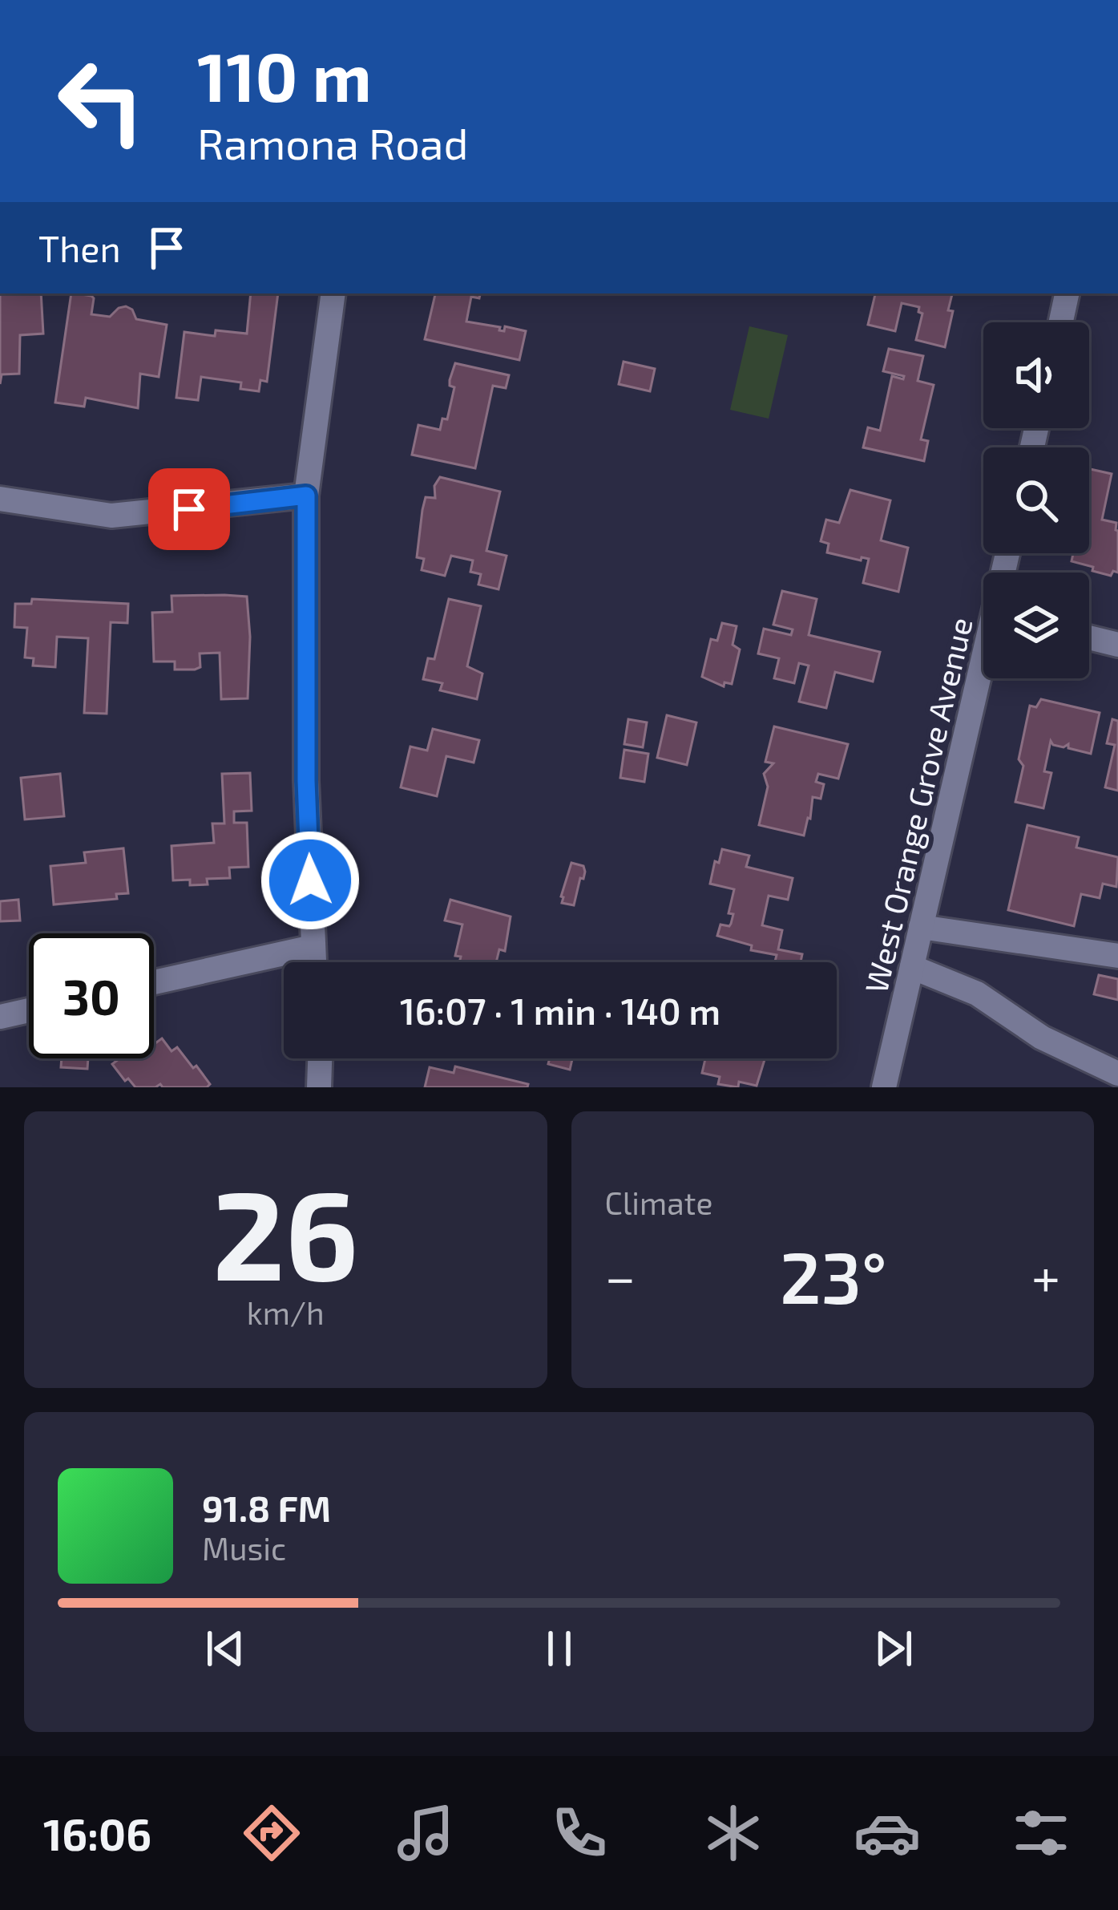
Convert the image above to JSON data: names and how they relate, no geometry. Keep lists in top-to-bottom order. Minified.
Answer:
{"streets":{"street":["West Orange Grove Avenue"]},"page":{"turn":["110 m","Ramona Road"],"then":"Then","limit":"30","trip":"16:07 · 1 min · 140 m","tile":[["26","km/h"],"Climate"],"heat":["−","23°","+"],"song":["91.8 FM","Music"],"tabs":"16:06"}}
